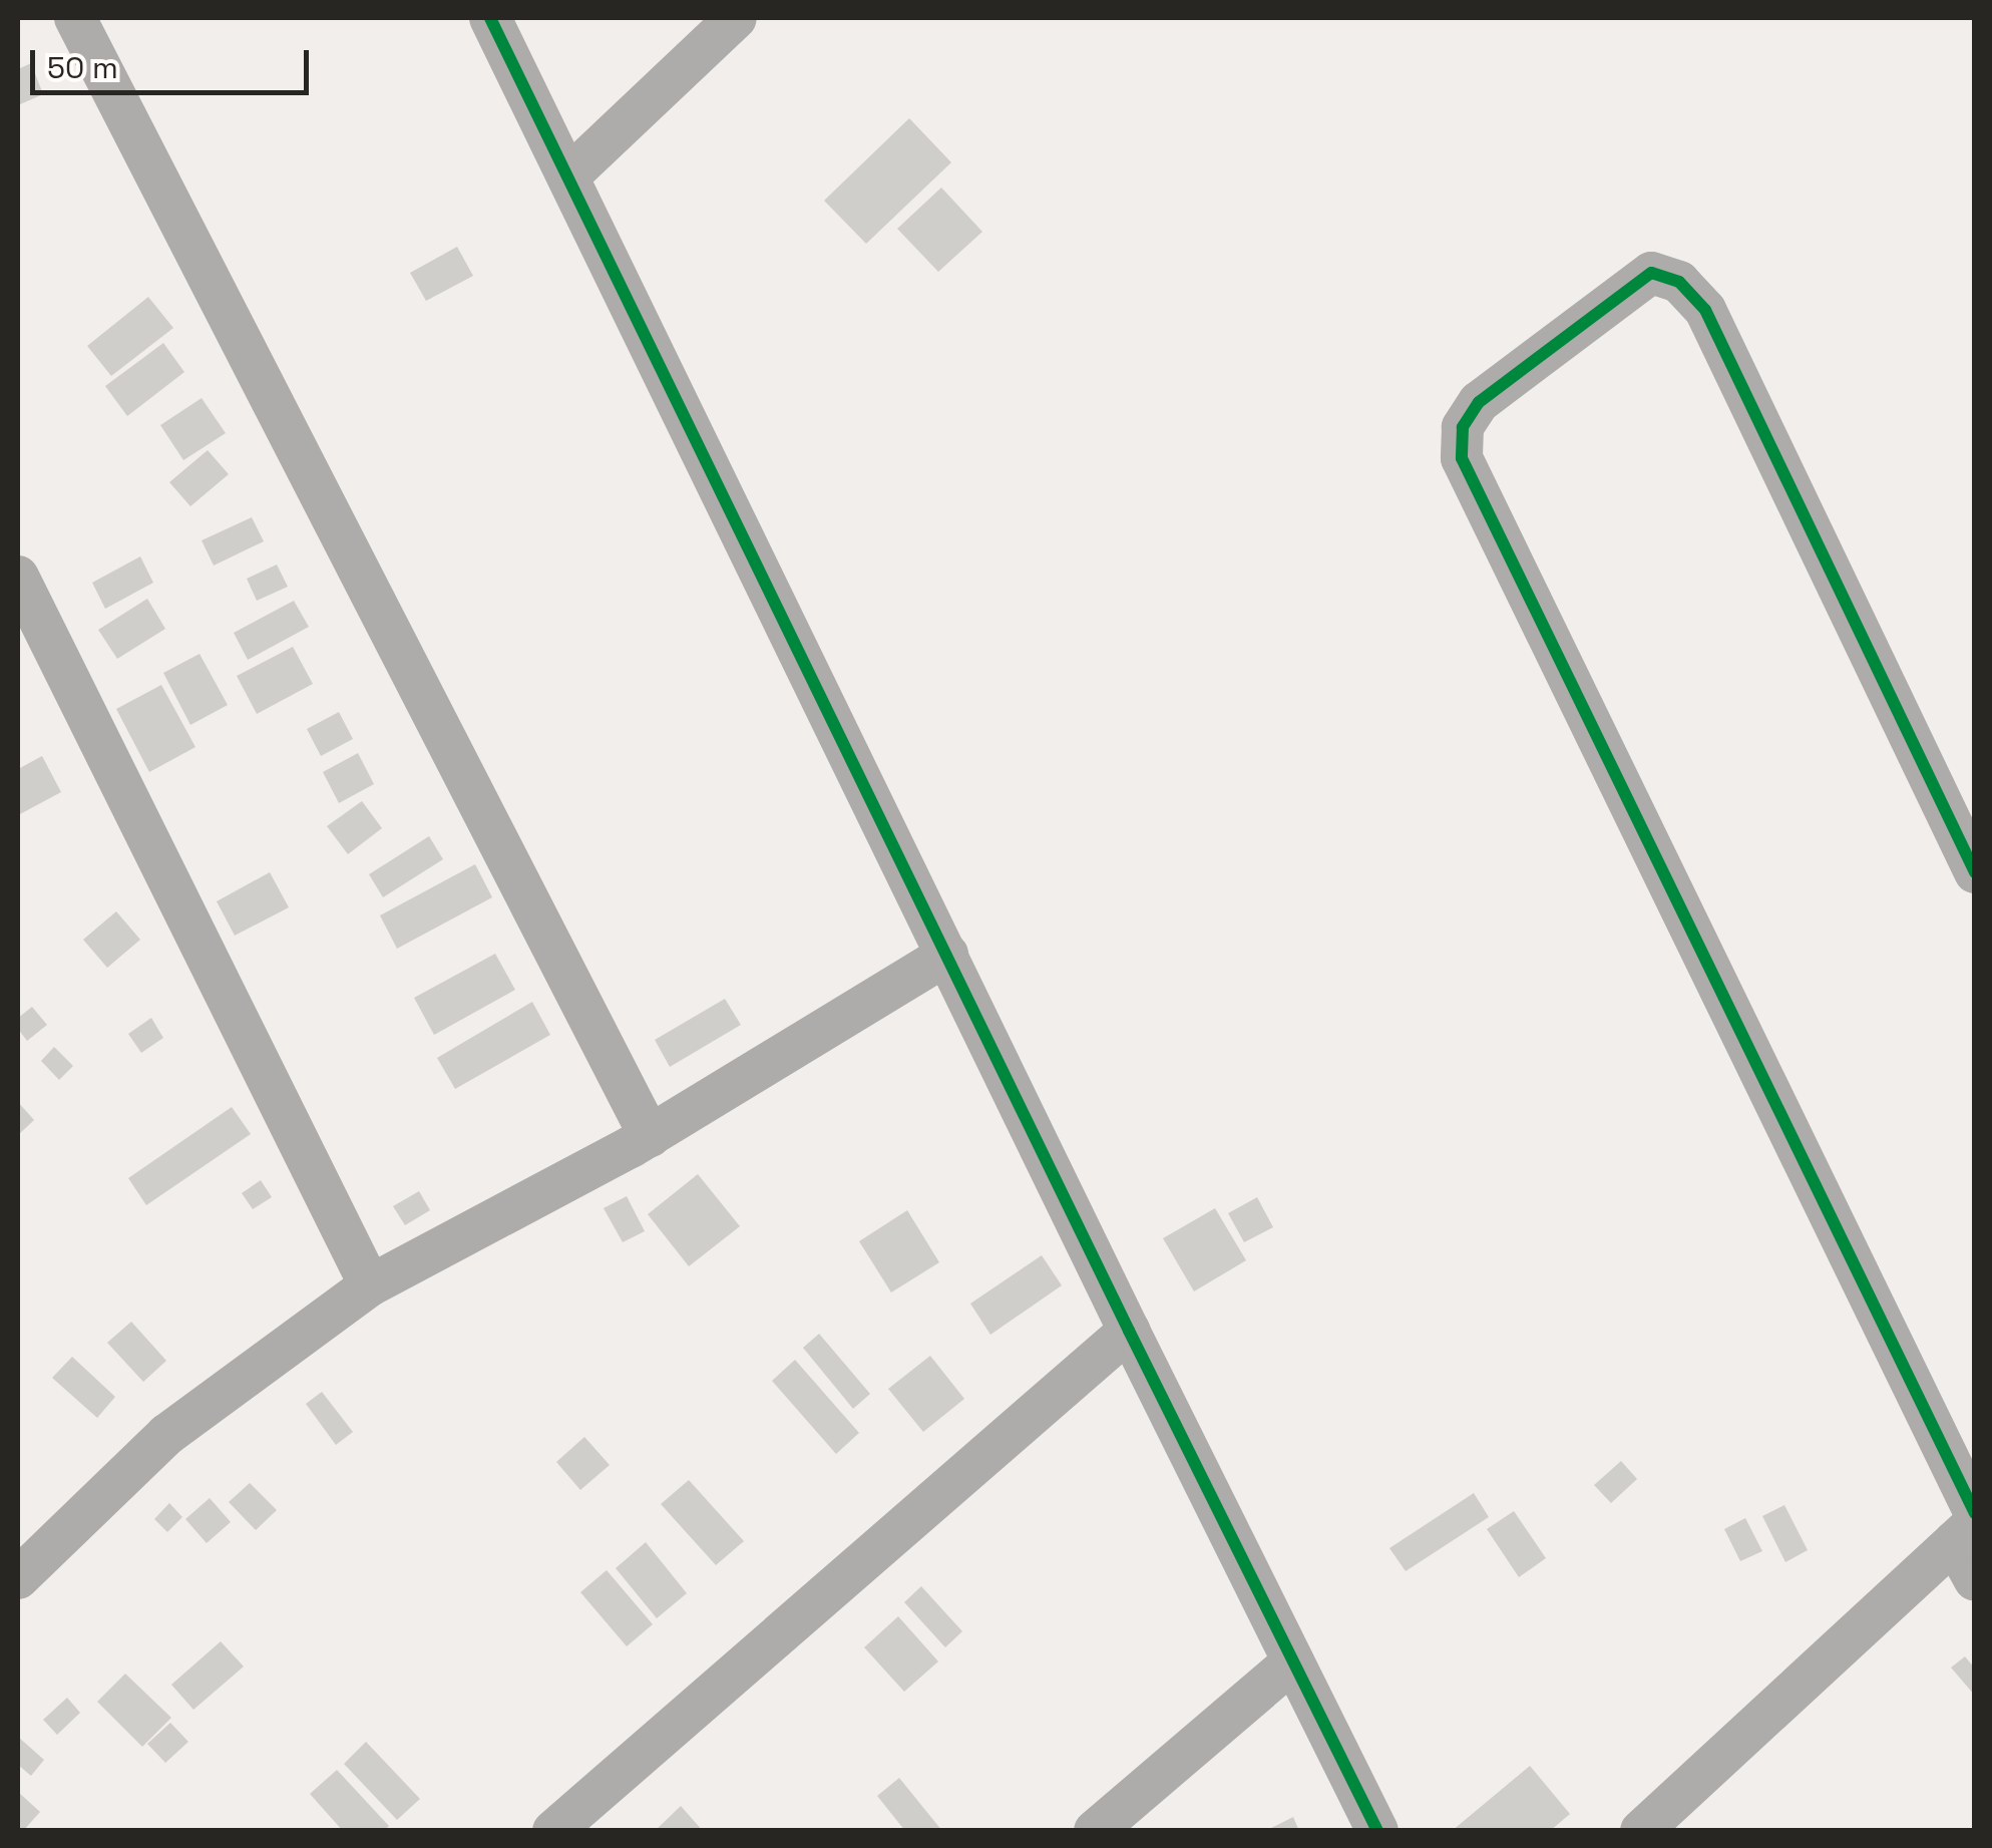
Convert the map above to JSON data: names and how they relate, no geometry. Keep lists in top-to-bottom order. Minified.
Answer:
{"scale_bar":"50 m"}
